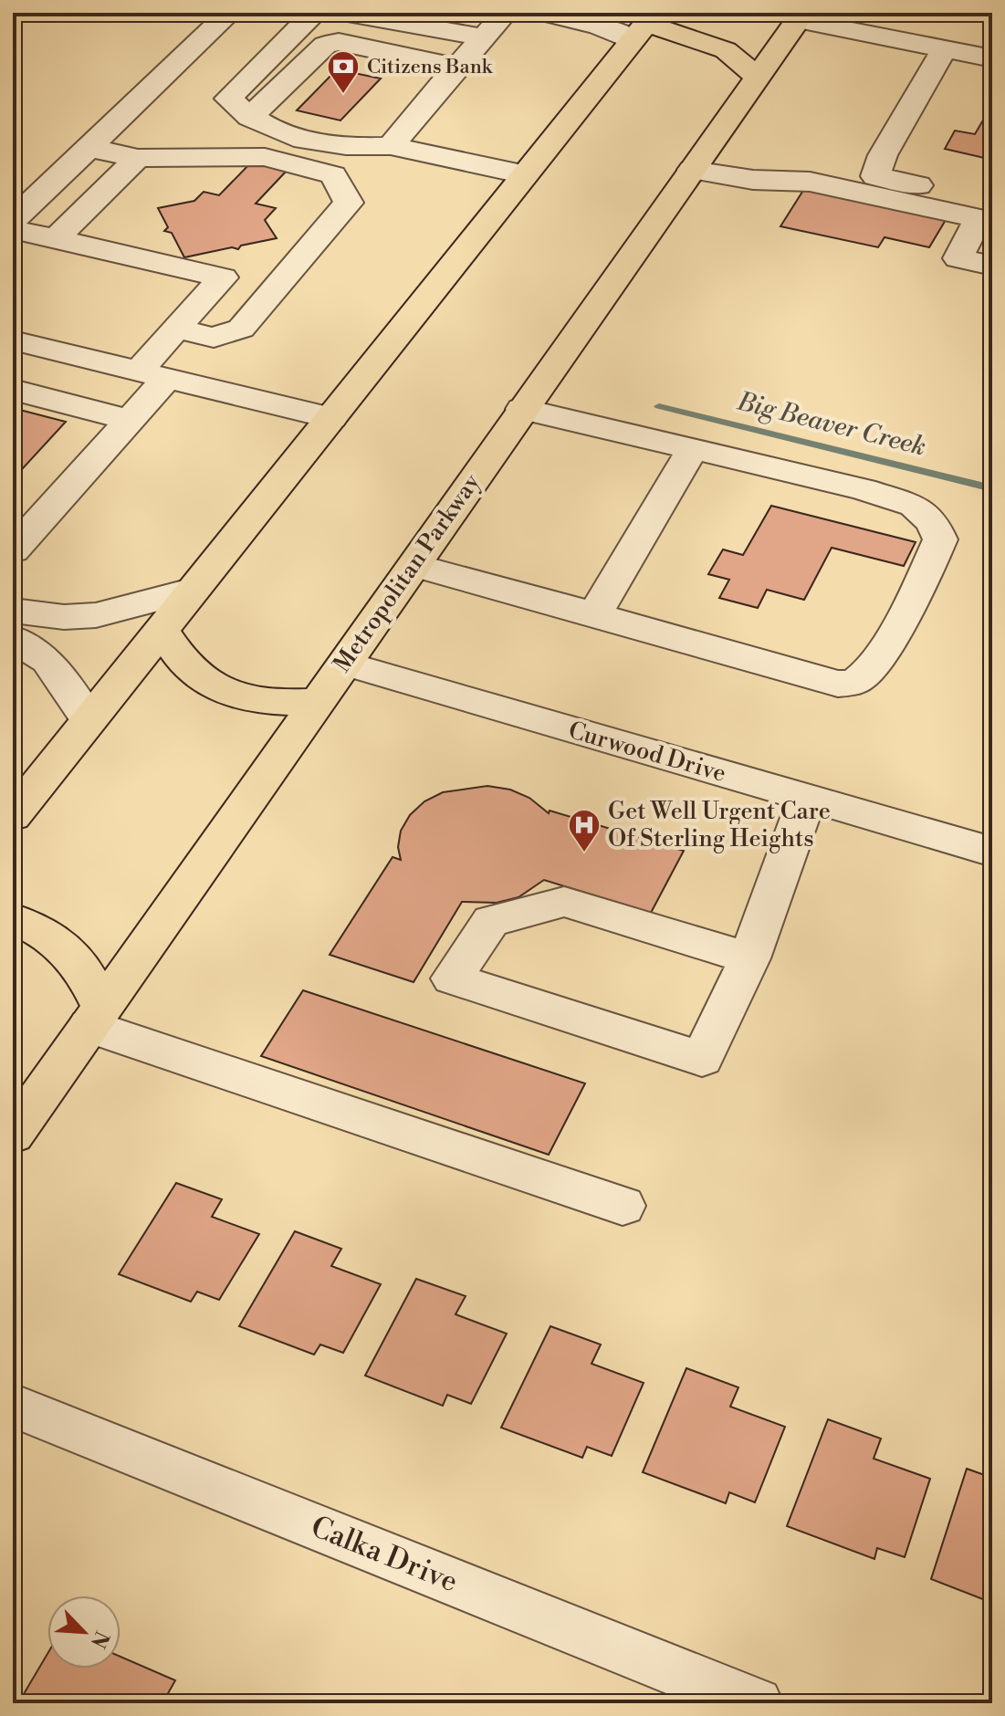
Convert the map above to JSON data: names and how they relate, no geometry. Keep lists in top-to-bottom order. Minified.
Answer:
{"streets":{"main road":["Metropolitan Parkway"],"street":["Curwood Drive","Calka Drive"]},"crossings":[["Metropolitan Parkway","Curwood Drive"]],"water":["Big Beaver Creek"],"places":{"bank":["Citizens Bank"],"hospital":["Get Well Urgent Care Of Sterling Heights"]},"north":"bottom right"}
